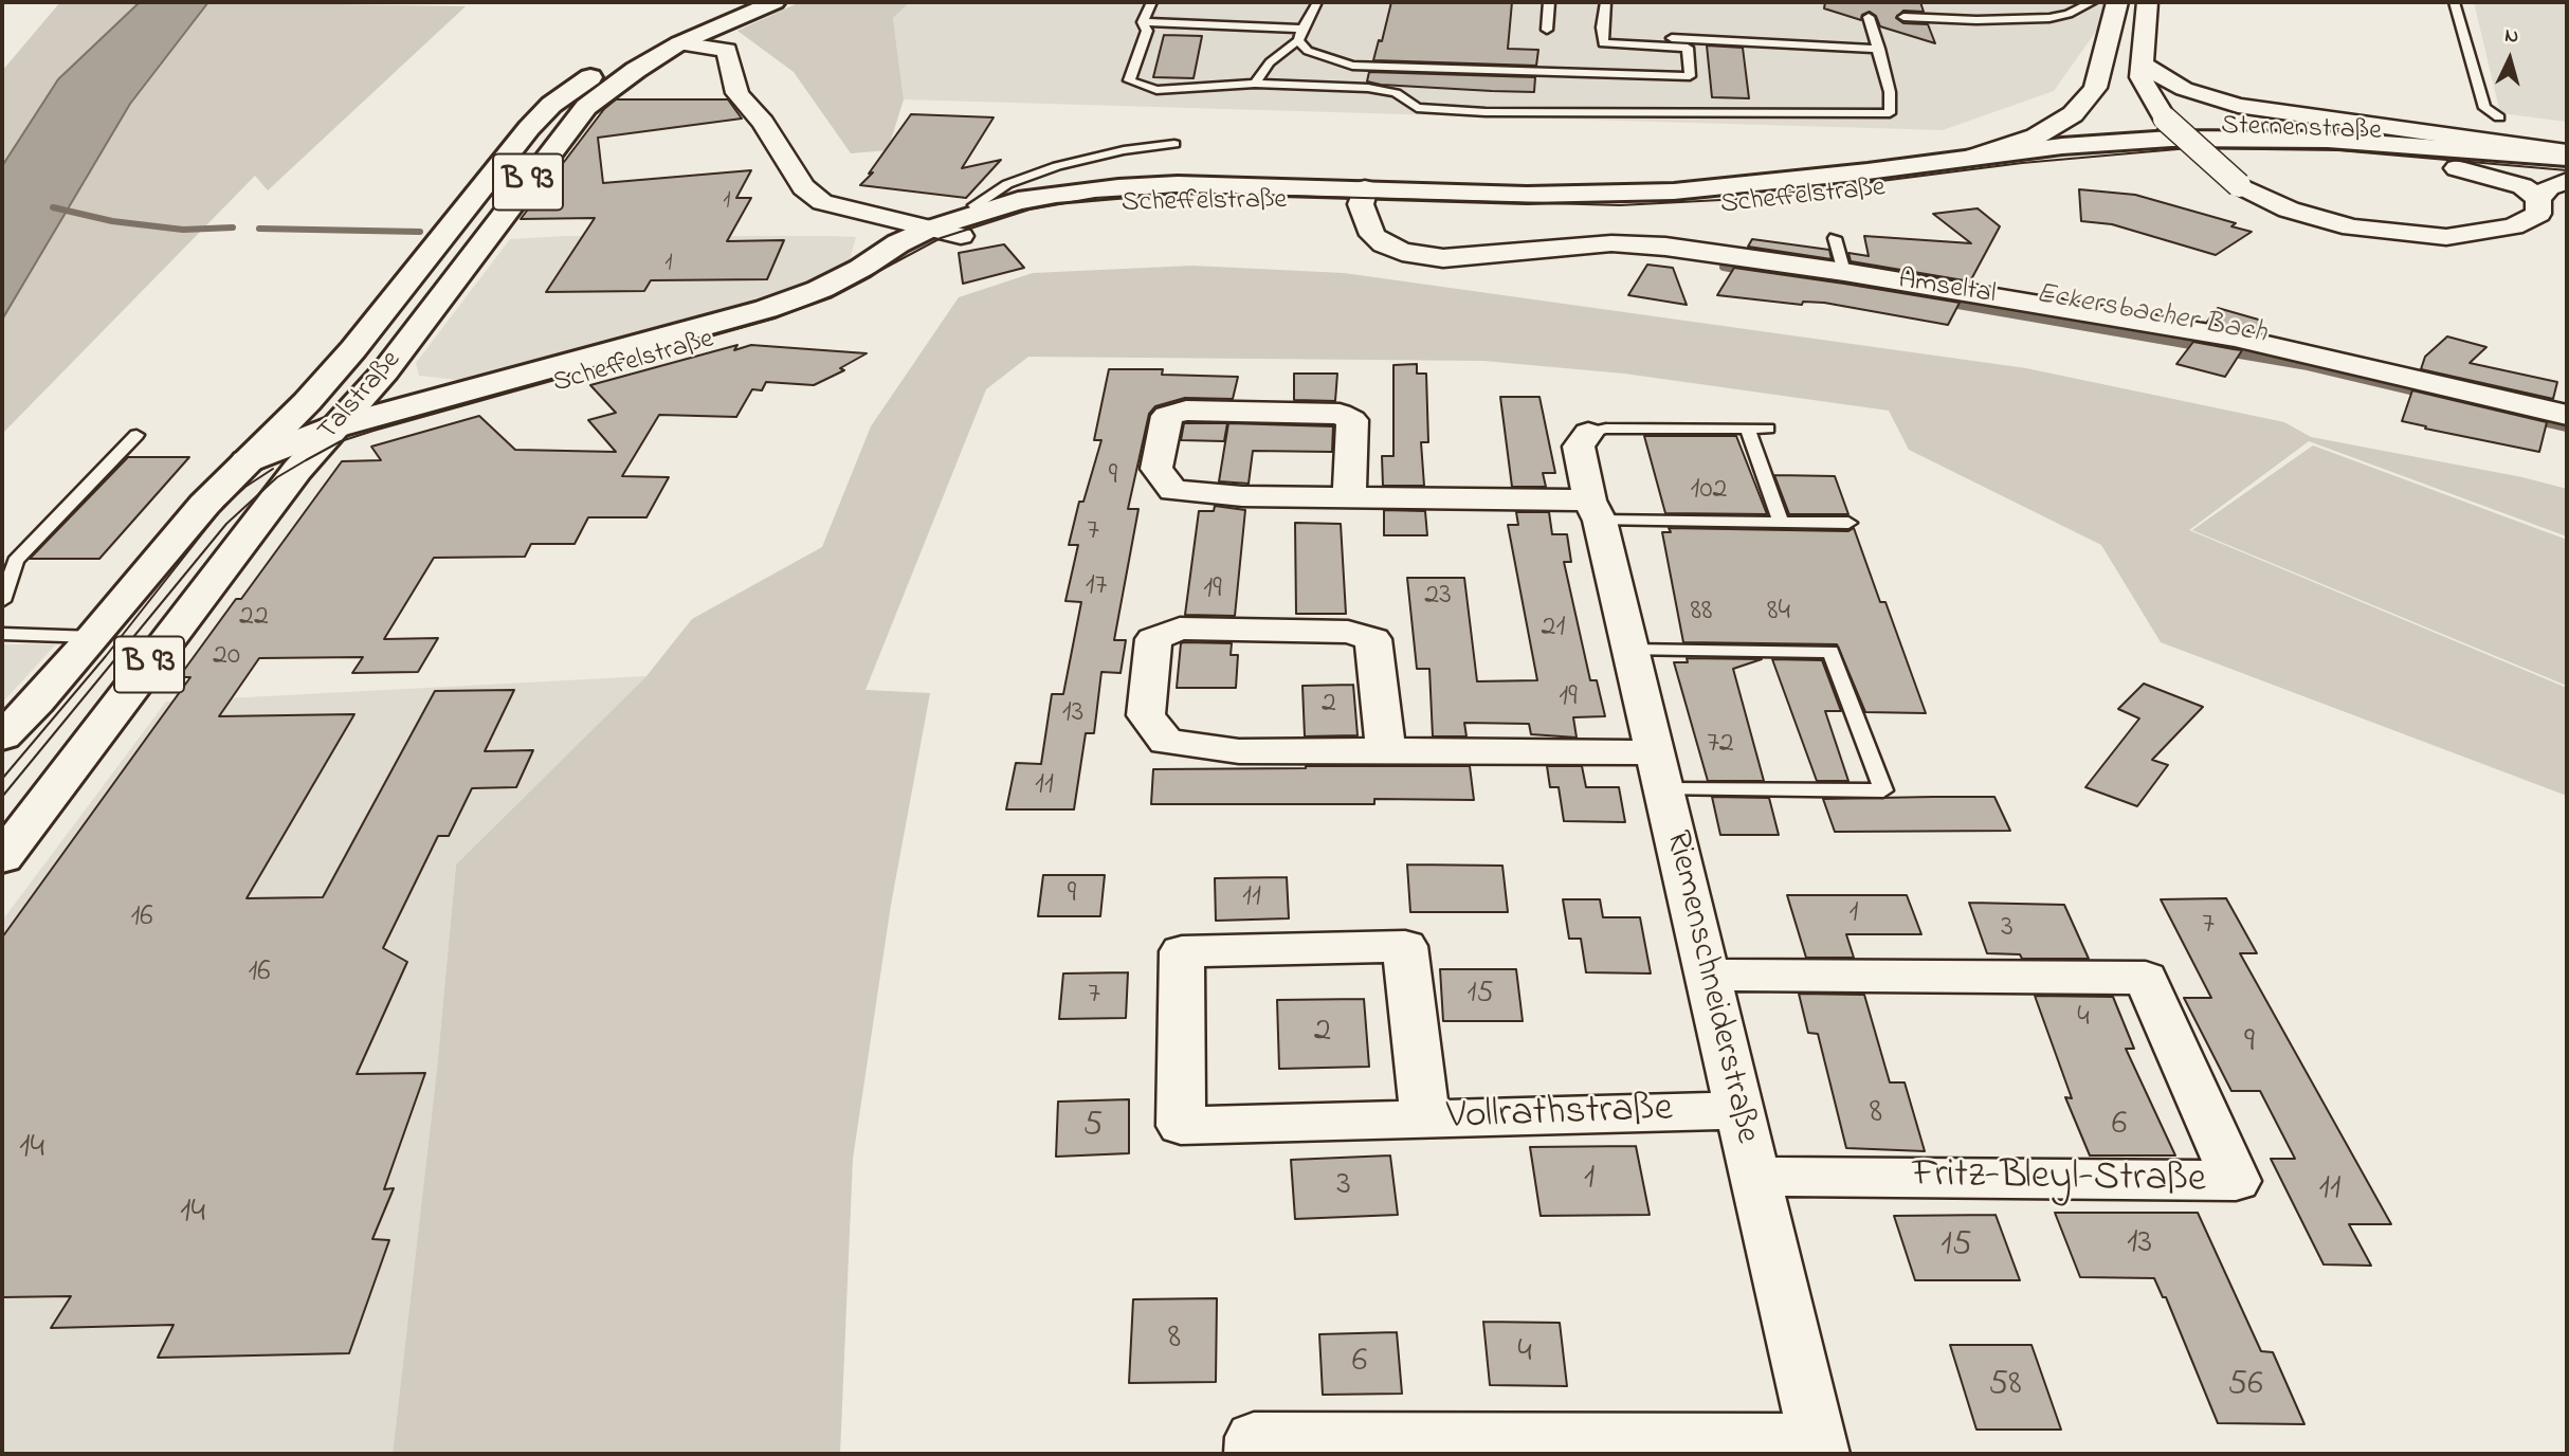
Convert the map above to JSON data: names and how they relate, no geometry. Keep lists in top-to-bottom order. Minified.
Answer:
{"streets":{"street":["Sternenstraße","B 93","Scheffelstraße","Amseltal","Talstraße","Riemenschneiderstraße","Vollrathstraße","Fritz-Bleyl-Straße"]},"crossings":[["Sternenstraße","Scheffelstraße"],["Scheffelstraße","Amseltal"],["Scheffelstraße","Talstraße"],["Riemenschneiderstraße","Vollrathstraße"],["Riemenschneiderstraße","Fritz-Bleyl-Straße"]],"water":["Eckersbacher Bach"],"house_numbers":["1","1","9","102","7","17","19","23","88","84","22","21","20","19","2","13","72","11","9","11","1","16","7","3","16","15","7","4","2","9","8","6","5","14","1","3","11","14","13","15","8","4","6","58","56"],"north":"top"}
